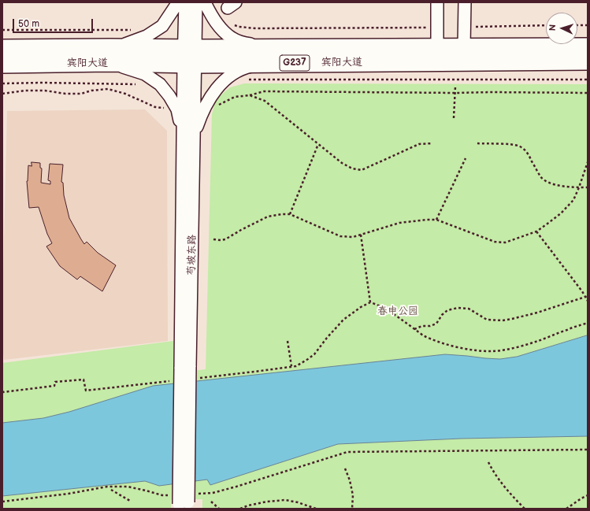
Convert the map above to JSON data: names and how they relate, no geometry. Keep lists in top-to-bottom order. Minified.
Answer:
{"streets":{"highway":["G237","宾阳大道"],"street":["芍坡东路"]},"crossings":[["宾阳大道","芍坡东路"]],"parks":["春申公园"],"scale_bar":"50 m","north":"left"}
